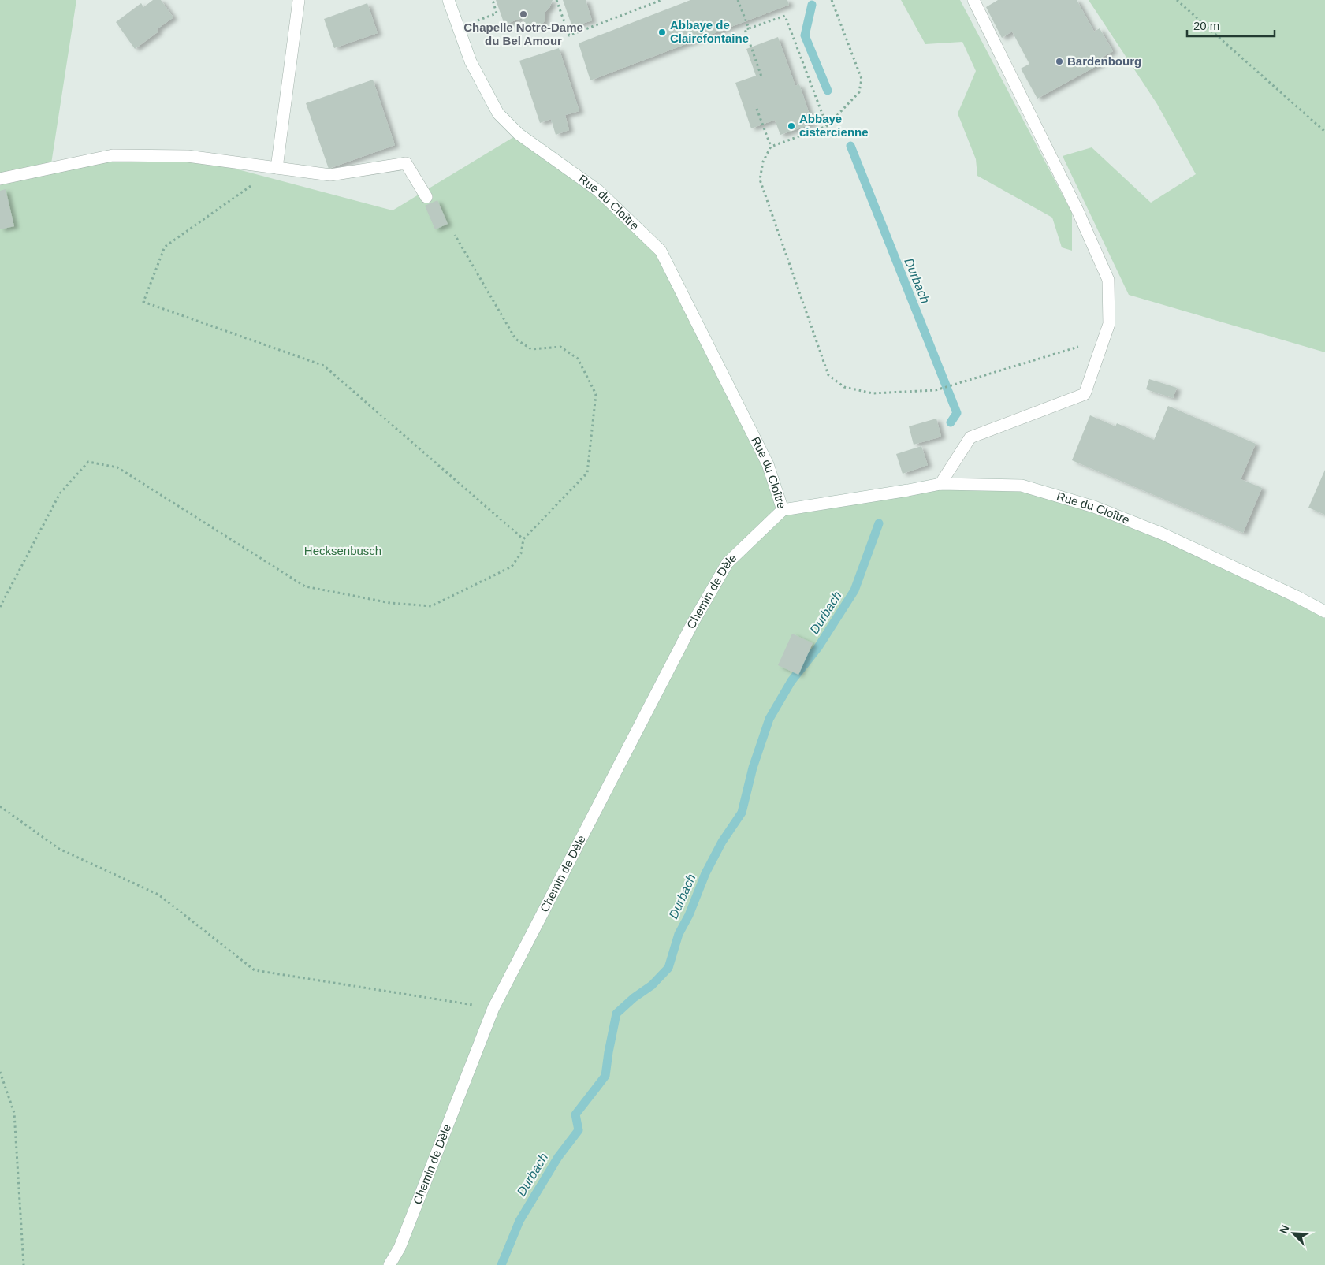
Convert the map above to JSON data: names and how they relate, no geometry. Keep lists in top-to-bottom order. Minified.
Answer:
{"streets":{"street":["Rue du Cloître","Chemin de Dèle"]},"crossings":[["Rue du Cloître","Chemin de Dèle"]],"water":["Durbach"],"parks":["Hecksenbusch"],"places":["Chapelle Notre-Dame du Bel Amour","Abbaye de Clairefontaine","Bardenbourg","Abbaye cistercienne"],"scale_bar":"20 m","north":"top left"}
